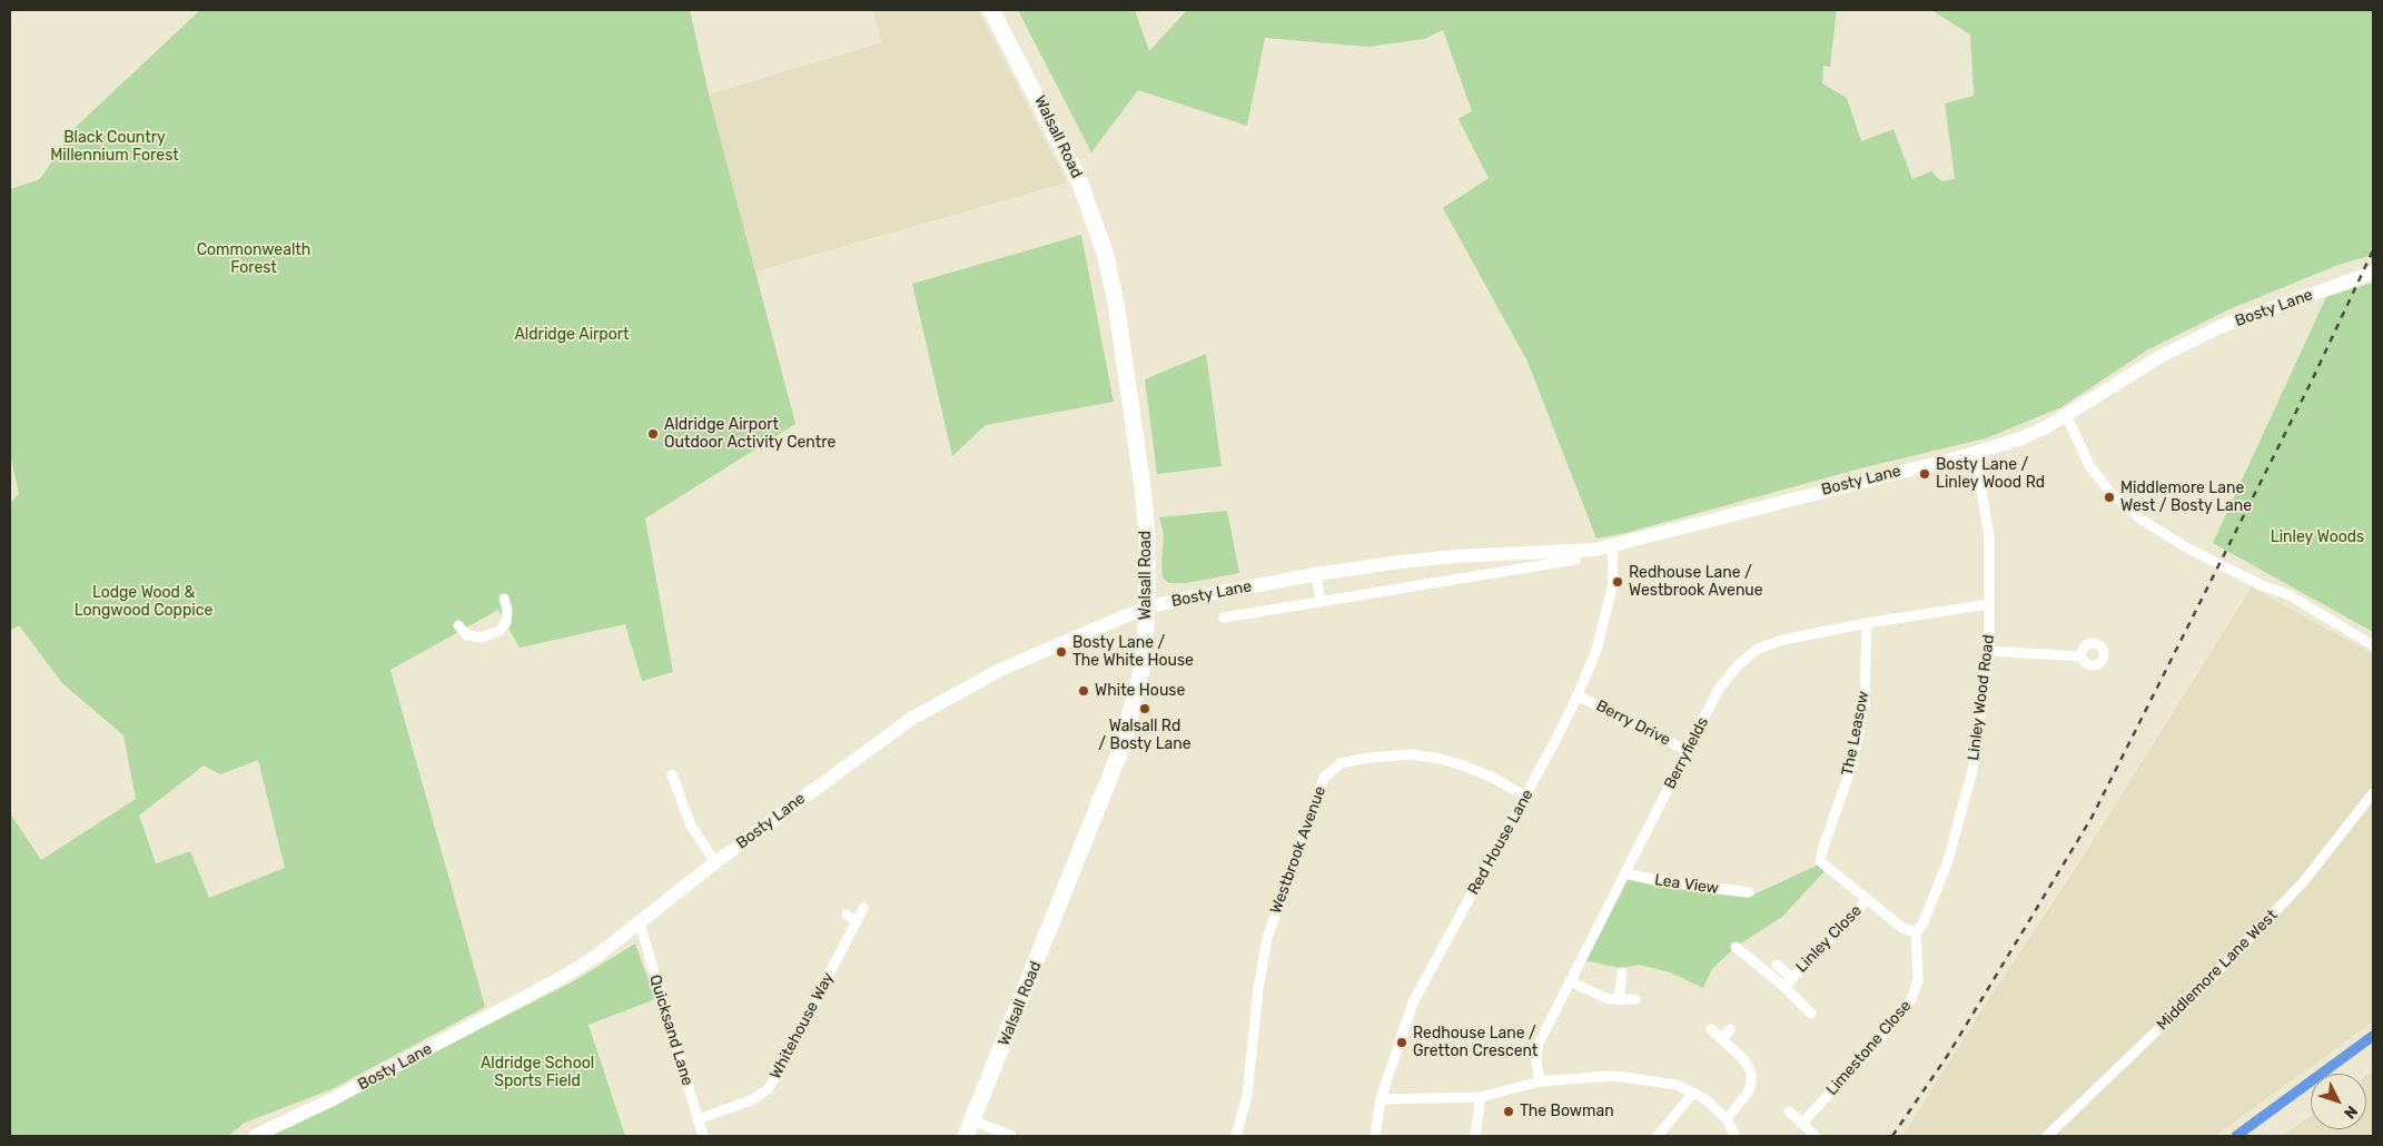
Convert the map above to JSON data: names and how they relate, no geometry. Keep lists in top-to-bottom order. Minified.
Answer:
{"streets":{"main road":["Walsall Road","Bosty Lane"],"street":["Linley Wood Road","Berry Drive","The Leasow","Berryfields","Red House Lane","Westbrook Avenue","Lea View","Linley Close","Middlemore Lane West","Whitehouse Way","Quicksand Lane","Limestone Close"]},"crossings":[["Walsall Road","Bosty Lane"],["Bosty Lane","Linley Wood Road"],["Bosty Lane","Red House Lane"],["Bosty Lane","Quicksand Lane"],["Linley Wood Road","Berryfields"],["Linley Wood Road","Limestone Close"],["Berry Drive","Berryfields"],["Berry Drive","Red House Lane"],["The Leasow","Berryfields"],["The Leasow","Linley Close"],["Berryfields","Lea View"],["Red House Lane","Westbrook Avenue"],["Whitehouse Way","Quicksand Lane"]],"parks":["Black Country Millennium Forest","Commonwealth Forest","Aldridge Airport","Linley Woods","Lodge Wood & Longwood Coppice","Aldridge School Sports Field"],"places":["Aldridge Airport Outdoor Activity Centre","Bosty Lane / Linley Wood Rd","Middlemore Lane West / Bosty Lane","Redhouse Lane / Westbrook Avenue","Bosty Lane / The White House","White House","Walsall Rd / Bosty Lane","Redhouse Lane / Gretton Crescent","The Bowman"],"north":"bottom right"}
